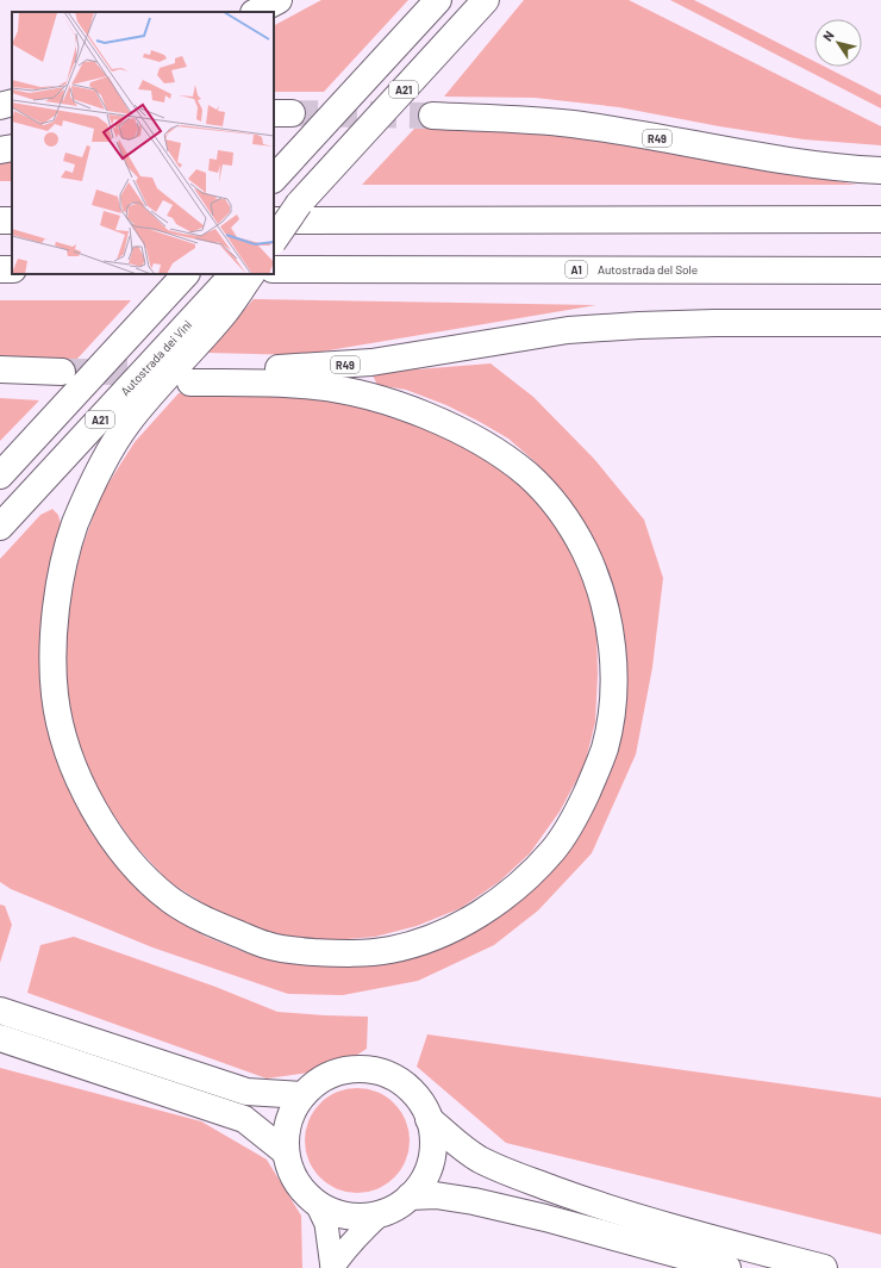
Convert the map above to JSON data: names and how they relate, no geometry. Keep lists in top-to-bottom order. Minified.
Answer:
{"streets":{"main road":["A21","R49","A1","Autostrada del Sole","Autostrada dei Vini"]},"north":"top left"}
